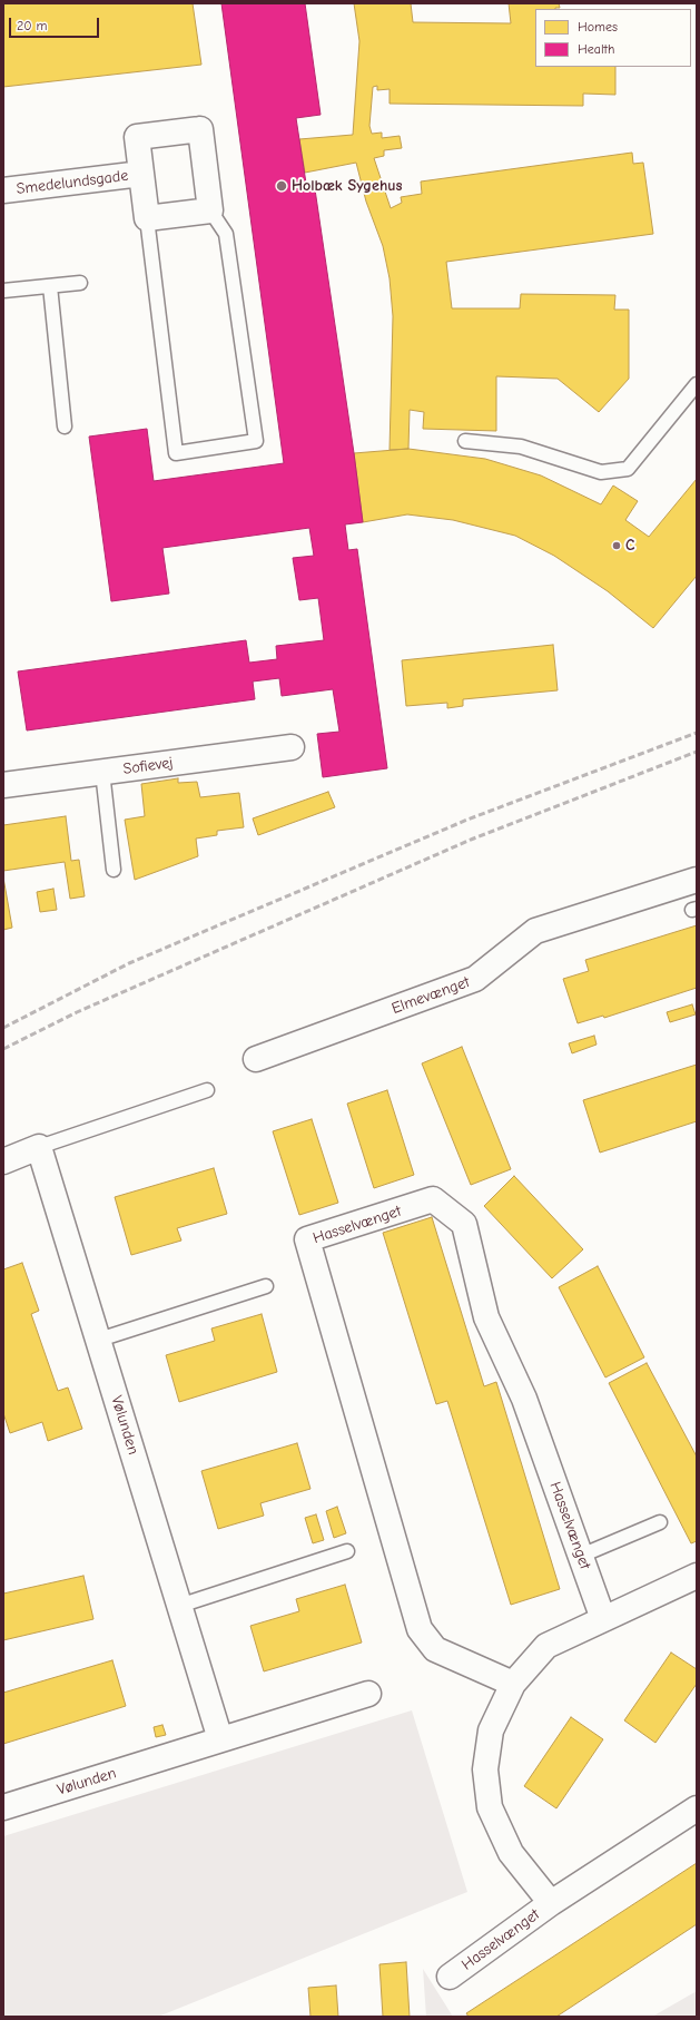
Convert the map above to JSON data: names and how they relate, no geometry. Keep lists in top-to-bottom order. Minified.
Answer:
{"streets":{"street":["Smedelundsgade","Sofievej","Elmevænget","Hasselvænget","Vølunden"]},"places":["Holbæk Sygehus","C"],"legend":["Homes","Health"],"scale_bar":"20 m"}
